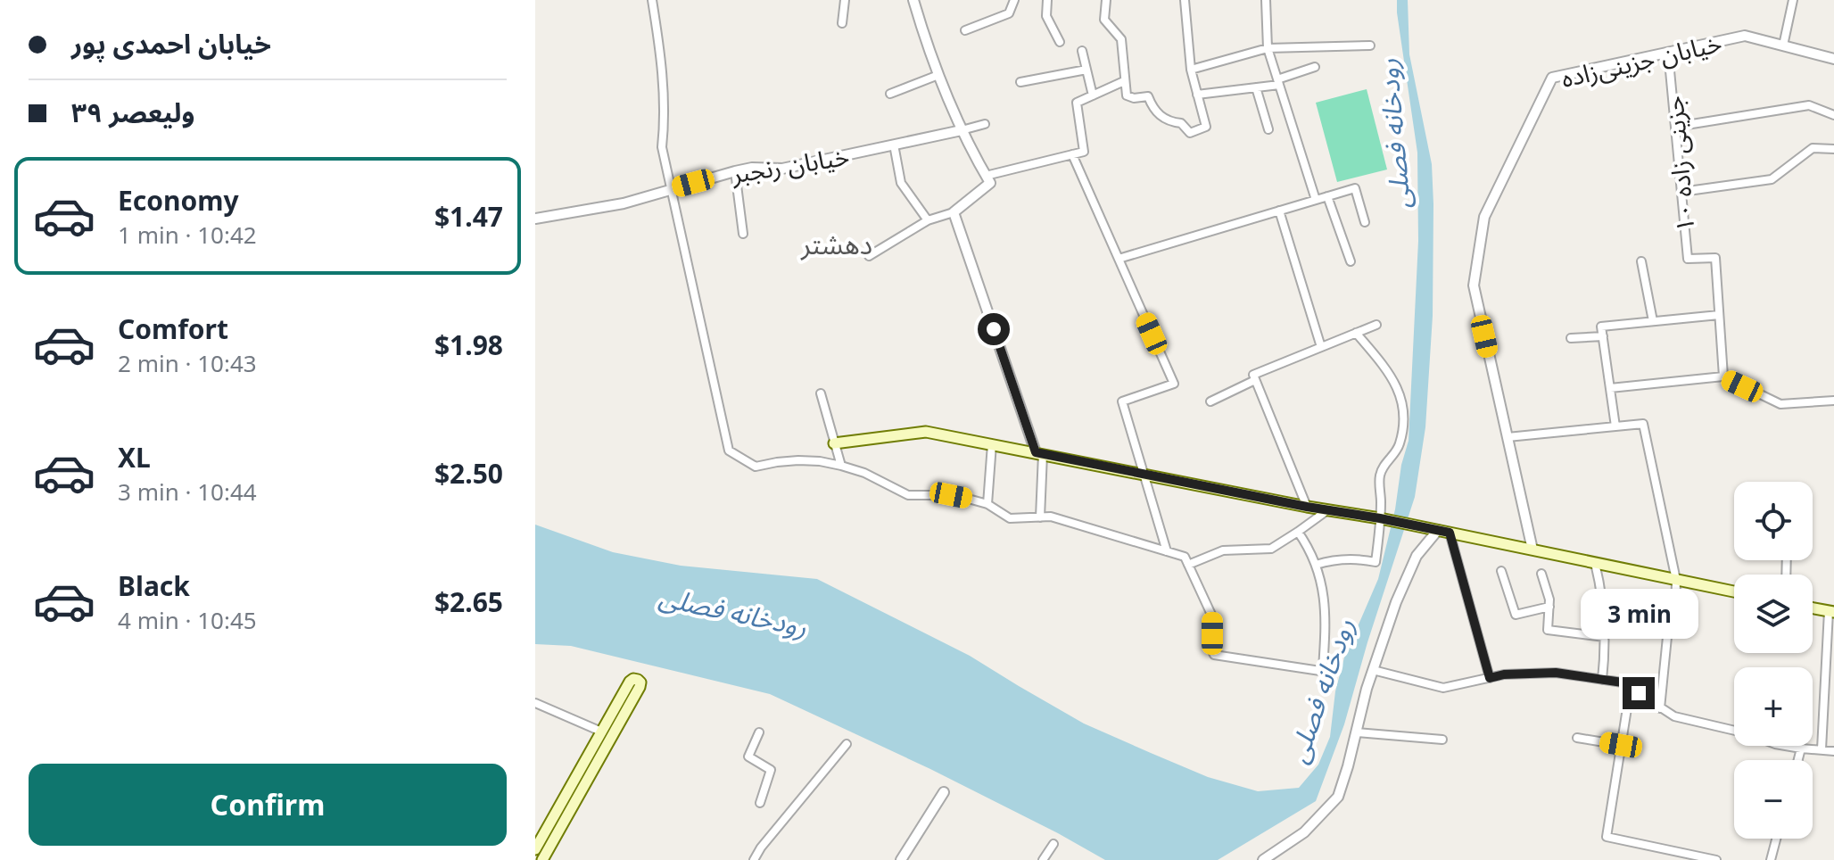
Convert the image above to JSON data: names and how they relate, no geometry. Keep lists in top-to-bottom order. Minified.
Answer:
{"streets":{"street":["خیابان جزینی‌زاده","خیابان رنجبر","جزینی زاده ۱۰"]},"crossings":[["خیابان جزینی‌زاده","جزینی زاده ۱۰"]],"districts":["دهشتر"],"water":["رودخانه فصلی"],"page":{"banner":["خیابان احمدی پور","ولیعصر ۳۹"],"list":[{"name":"Economy","note":"1 min · 10:42","value":"$1.47"},{"name":"Comfort","note":"2 min · 10:43","value":"$1.98"},{"name":"XL","note":"3 min · 10:44","value":"$2.50"},{"name":"Black","note":"4 min · 10:45","value":"$2.65"}],"map_buttons":["+","−"],"bubble":"3 min","buttons":"Confirm"}}
